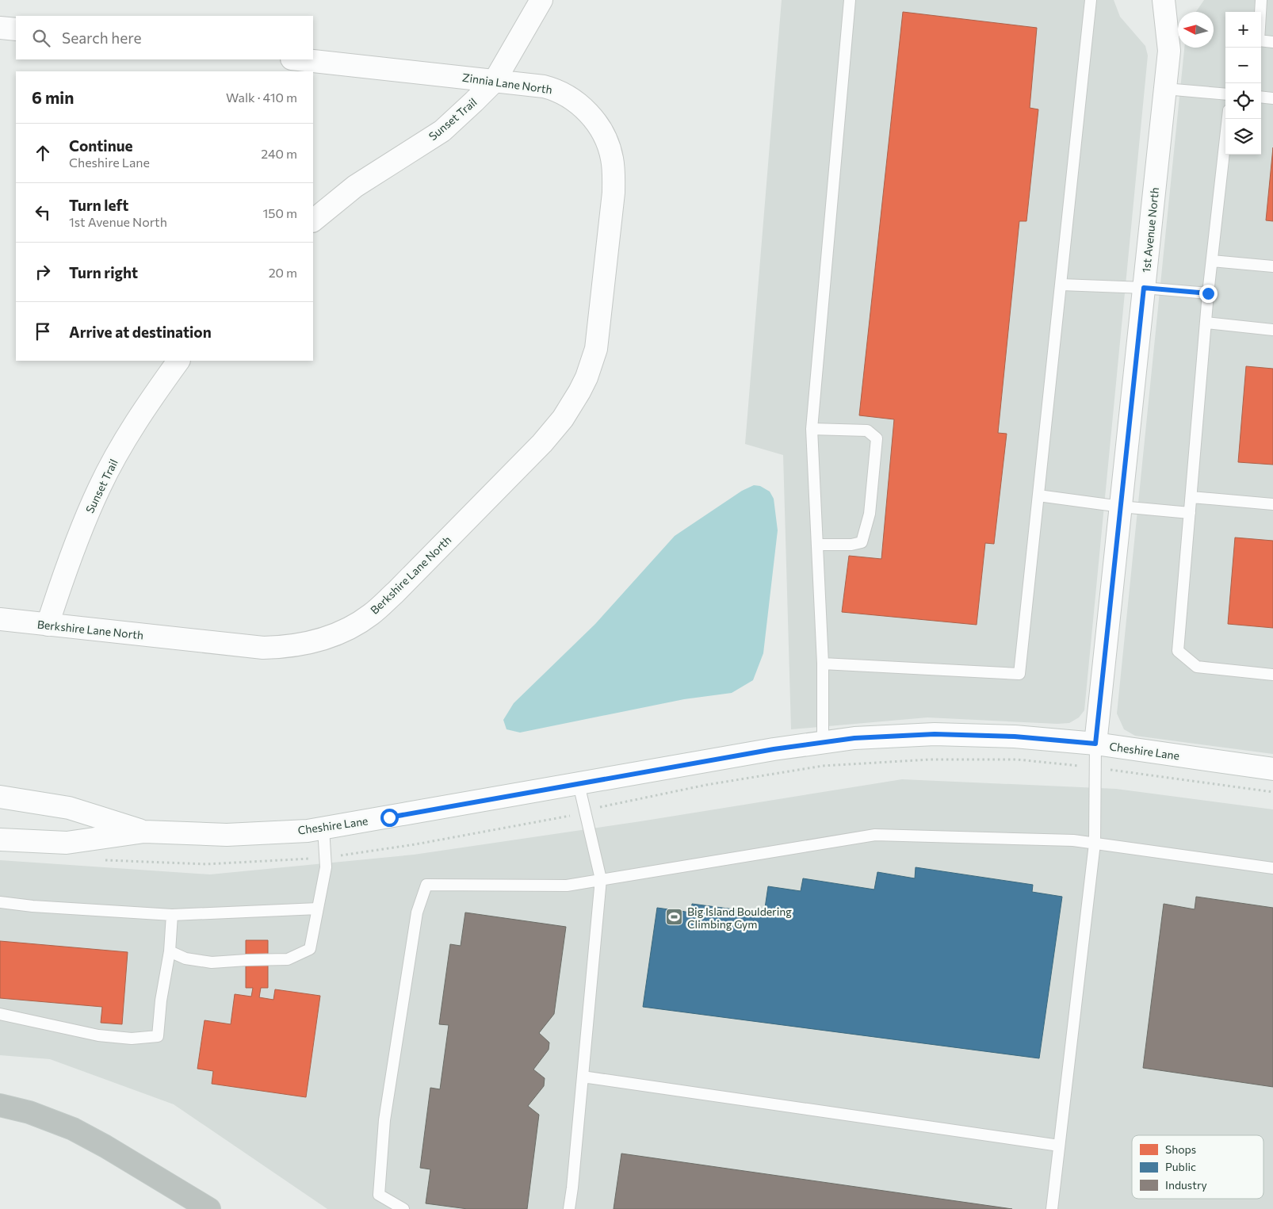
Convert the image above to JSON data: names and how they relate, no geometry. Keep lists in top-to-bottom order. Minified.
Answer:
{"streets":{"street":["Zinnia Lane North","Sunset Trail","1st Avenue North","Berkshire Lane North","Cheshire Lane"]},"crossings":[["Zinnia Lane North","Sunset Trail"],["Zinnia Lane North","Berkshire Lane North"],["Sunset Trail","Berkshire Lane North"],["1st Avenue North","Cheshire Lane"]],"places":{"sports":["Big Island Bouldering Climbing Gym"]},"legend":["Shops","Public","Industry"],"north":"left","page":{"map_buttons":["+","−"],"search":"Search here","heading":["6 min","Walk · 410 m"],"list":[["Continue","Cheshire Lane","240 m"],["Turn left","1st Avenue North","150 m"],["Turn right","20 m"],"Arrive at destination"]}}
